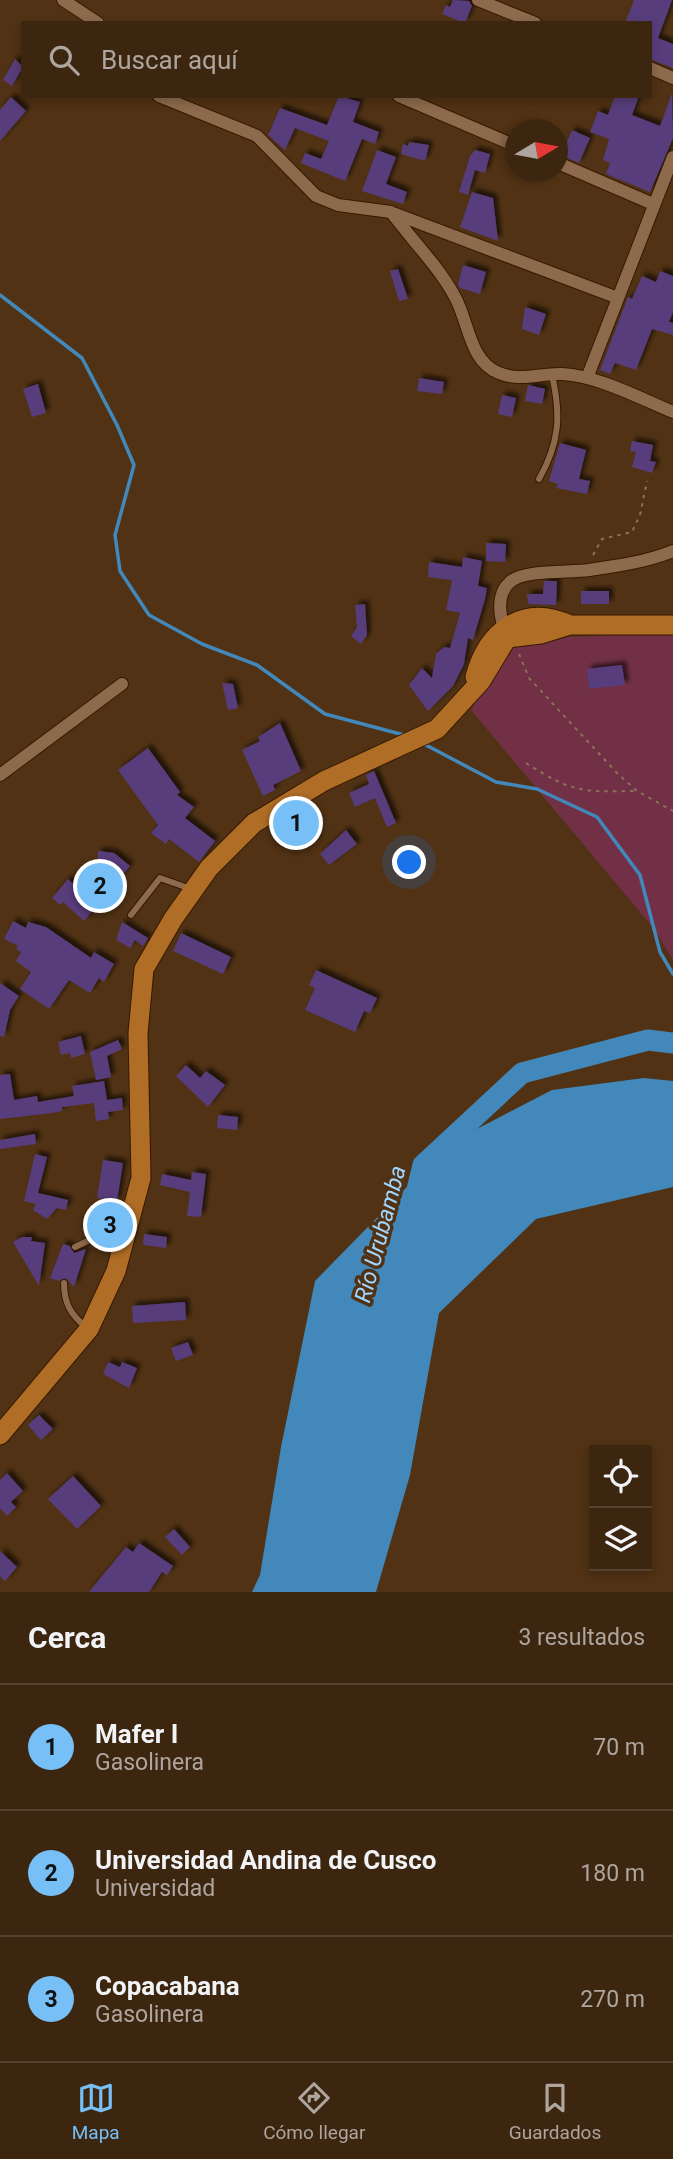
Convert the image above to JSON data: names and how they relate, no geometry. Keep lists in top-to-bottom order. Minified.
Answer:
{"water":["Río Urubamba"],"north":"right","page":{"search":"Buscar aquí","pins":["1","2","3"],"heading":["Cerca","3 resultados"],"list":[{"mark":"1","name":"Mafer I","note":"Gasolinera","value":"70 m"},{"mark":"2","name":"Universidad Andina de Cusco","note":"Universidad","value":"180 m"},{"mark":"3","name":"Copacabana","note":"Gasolinera","value":"270 m"}],"nav":["Mapa","Cómo llegar","Guardados"]}}
